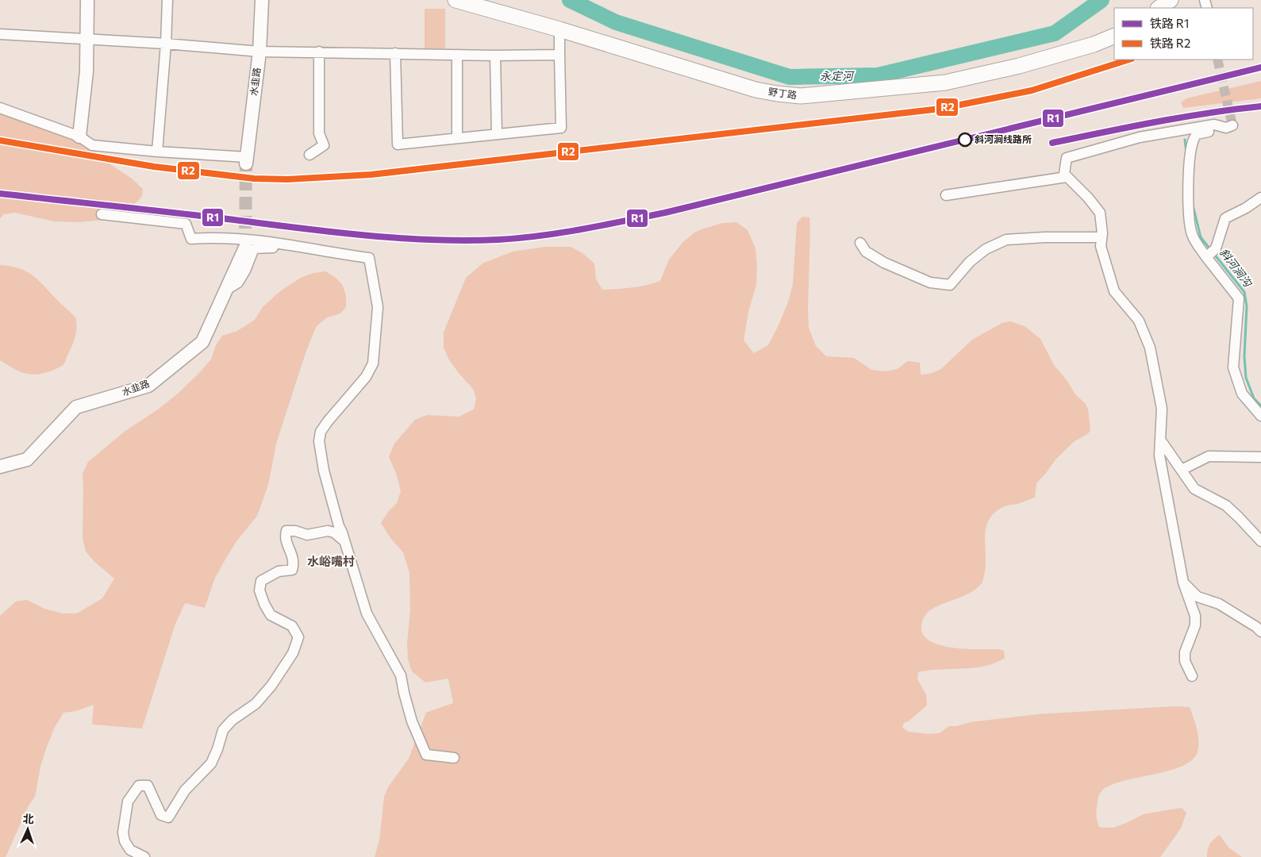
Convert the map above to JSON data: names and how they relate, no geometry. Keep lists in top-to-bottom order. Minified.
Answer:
{"streets":{"main road":["野丁路"],"street":["水韭路"]},"districts":["水峪嘴村"],"water":["永定河","斜河涧沟"],"places":["斜河涧线路所"],"lines":["rail line R2","rail line R1"],"legend":["铁路 R1","铁路 R2"],"north":"top"}
